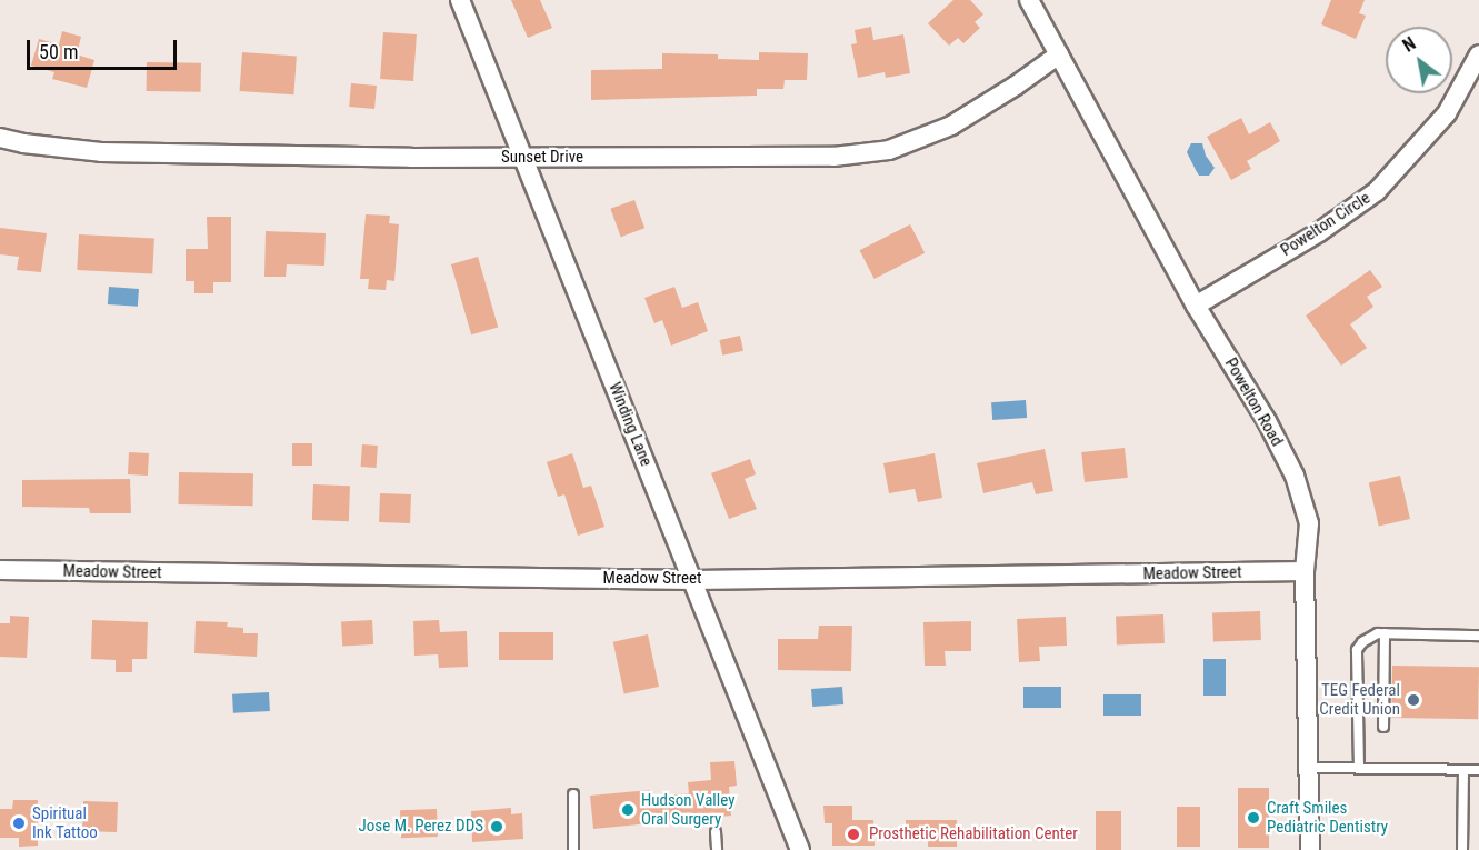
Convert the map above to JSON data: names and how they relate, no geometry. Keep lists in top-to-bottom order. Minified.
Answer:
{"streets":{"street":["Sunset Drive","Powelton Circle","Powelton Road","Winding Lane","Meadow Street"]},"crossings":[["Sunset Drive","Powelton Road"],["Sunset Drive","Winding Lane"],["Powelton Circle","Powelton Road"],["Powelton Road","Meadow Street"],["Winding Lane","Meadow Street"]],"places":["TEG Federal Credit Union","Hudson Valley Oral Surgery","Craft Smiles Pediatric Dentistry","Spiritual Ink Tattoo","Jose M. Perez DDS","Prosthetic Rehabilitation Center"],"scale_bar":"50 m","north":"top left"}
